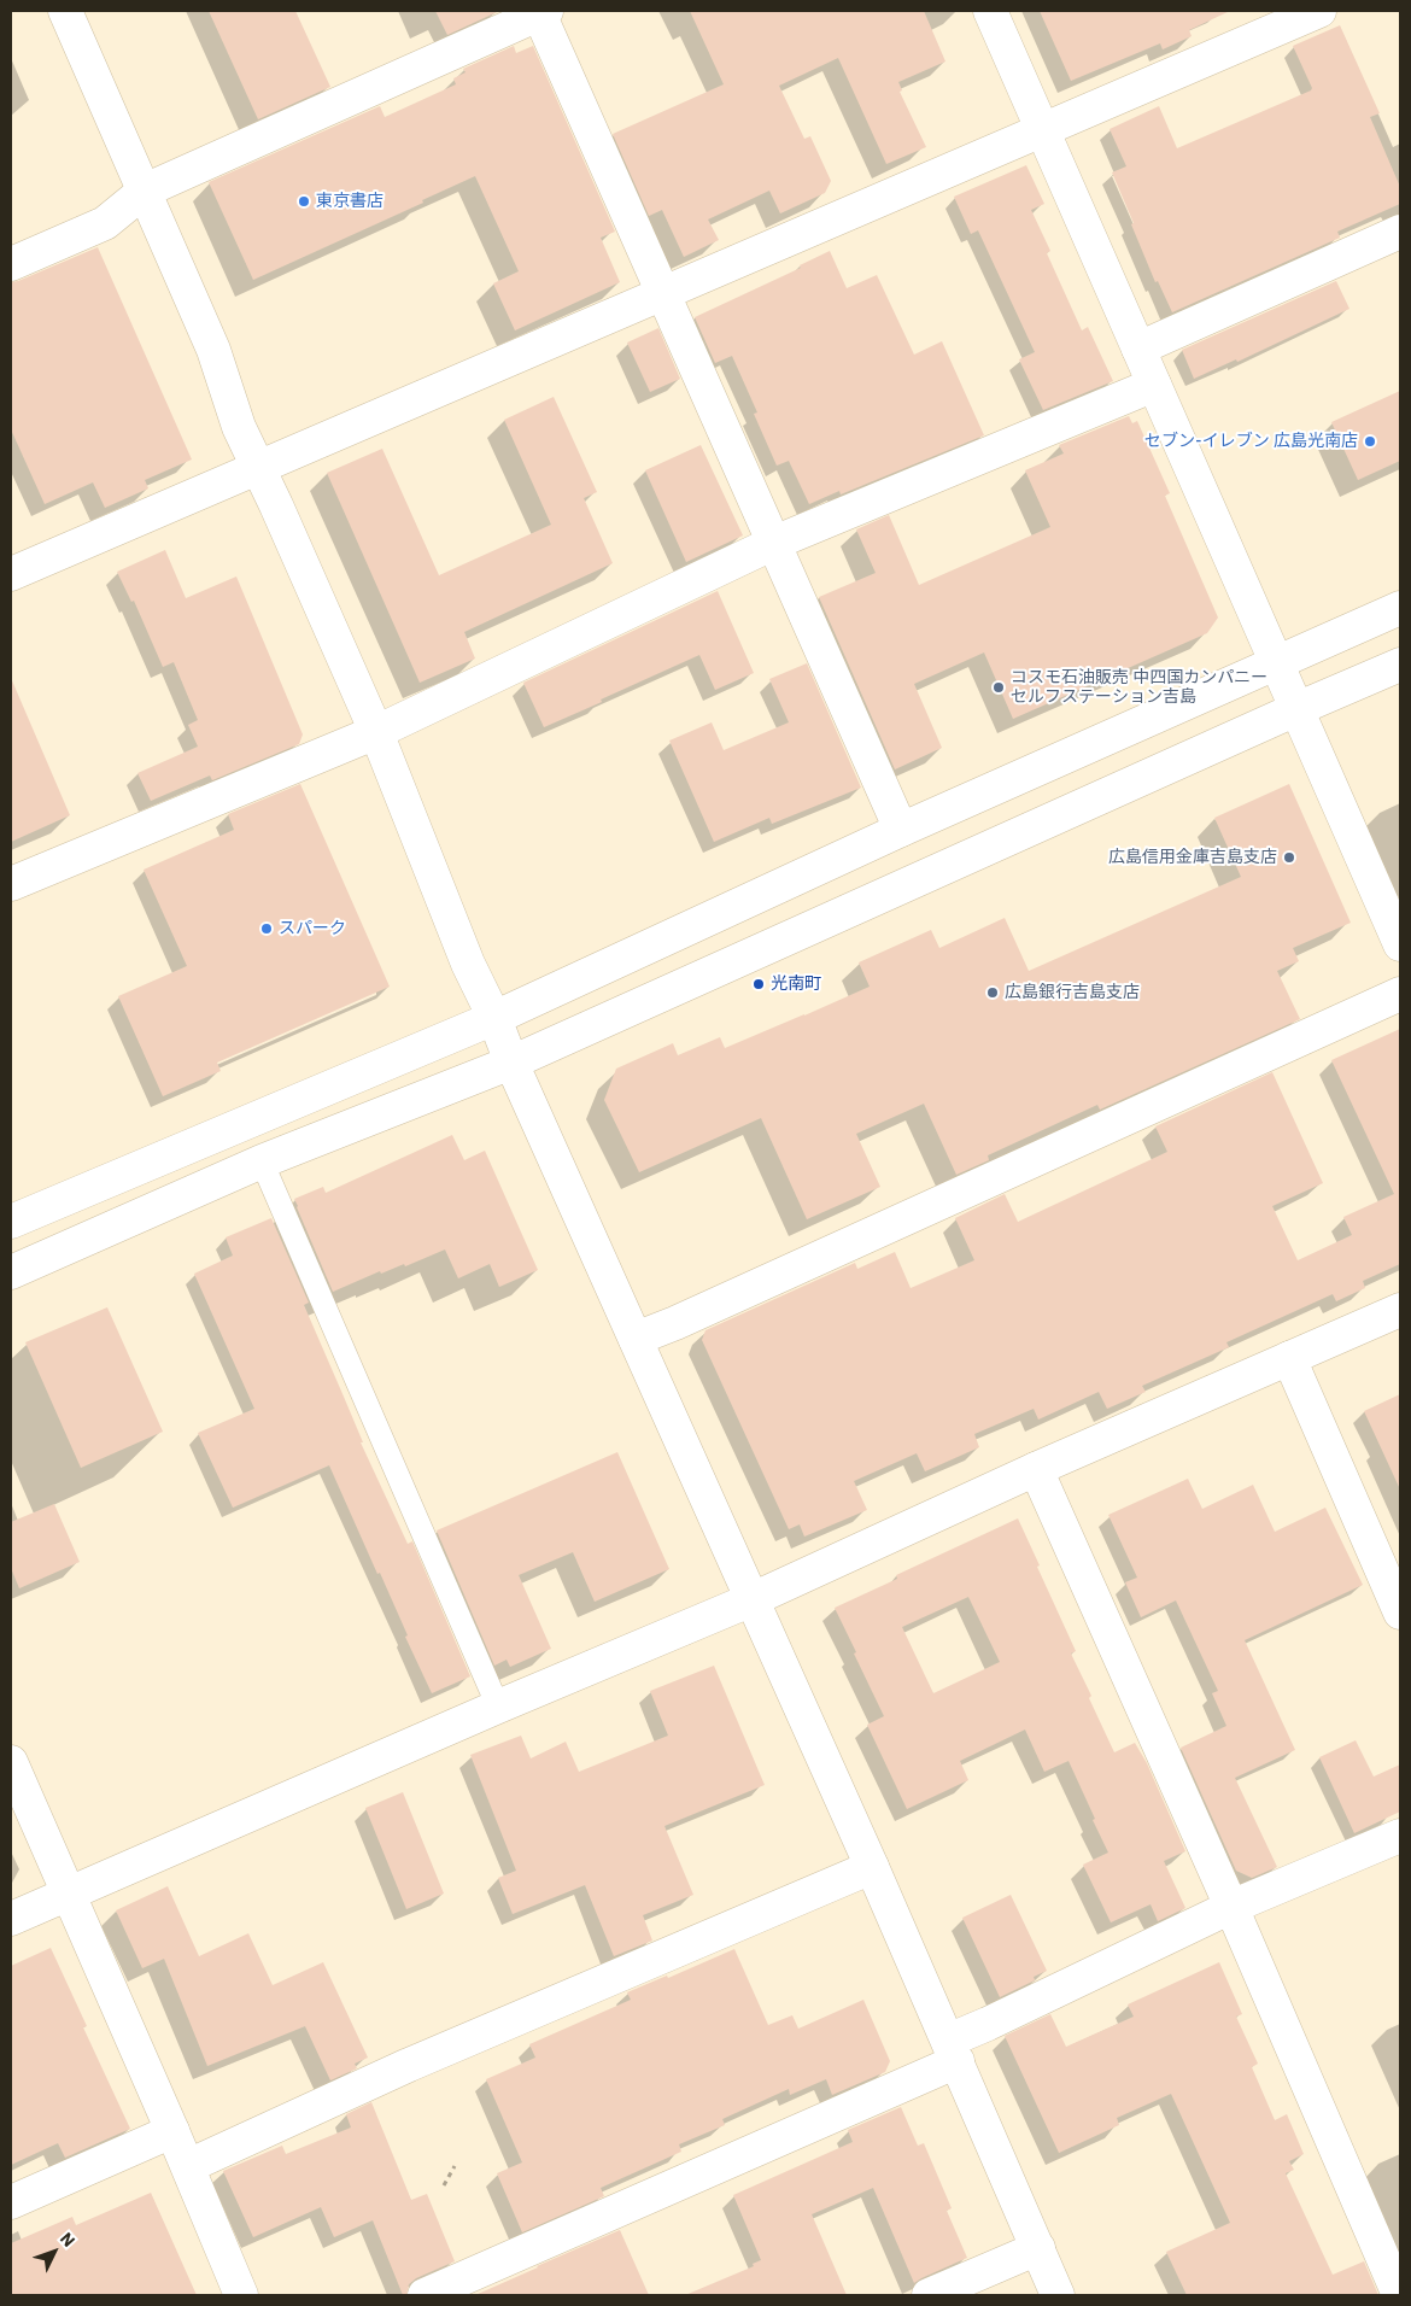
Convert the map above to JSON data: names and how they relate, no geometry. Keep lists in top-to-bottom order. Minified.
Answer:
{"places":["東京書店","セブン-イレブン 広島光南店","コスモ石油販売 中四国カンパニー セルフステーション吉島","広島信用金庫吉島支店","スパーク","光南町","広島銀行吉島支店"],"north":"top right"}
